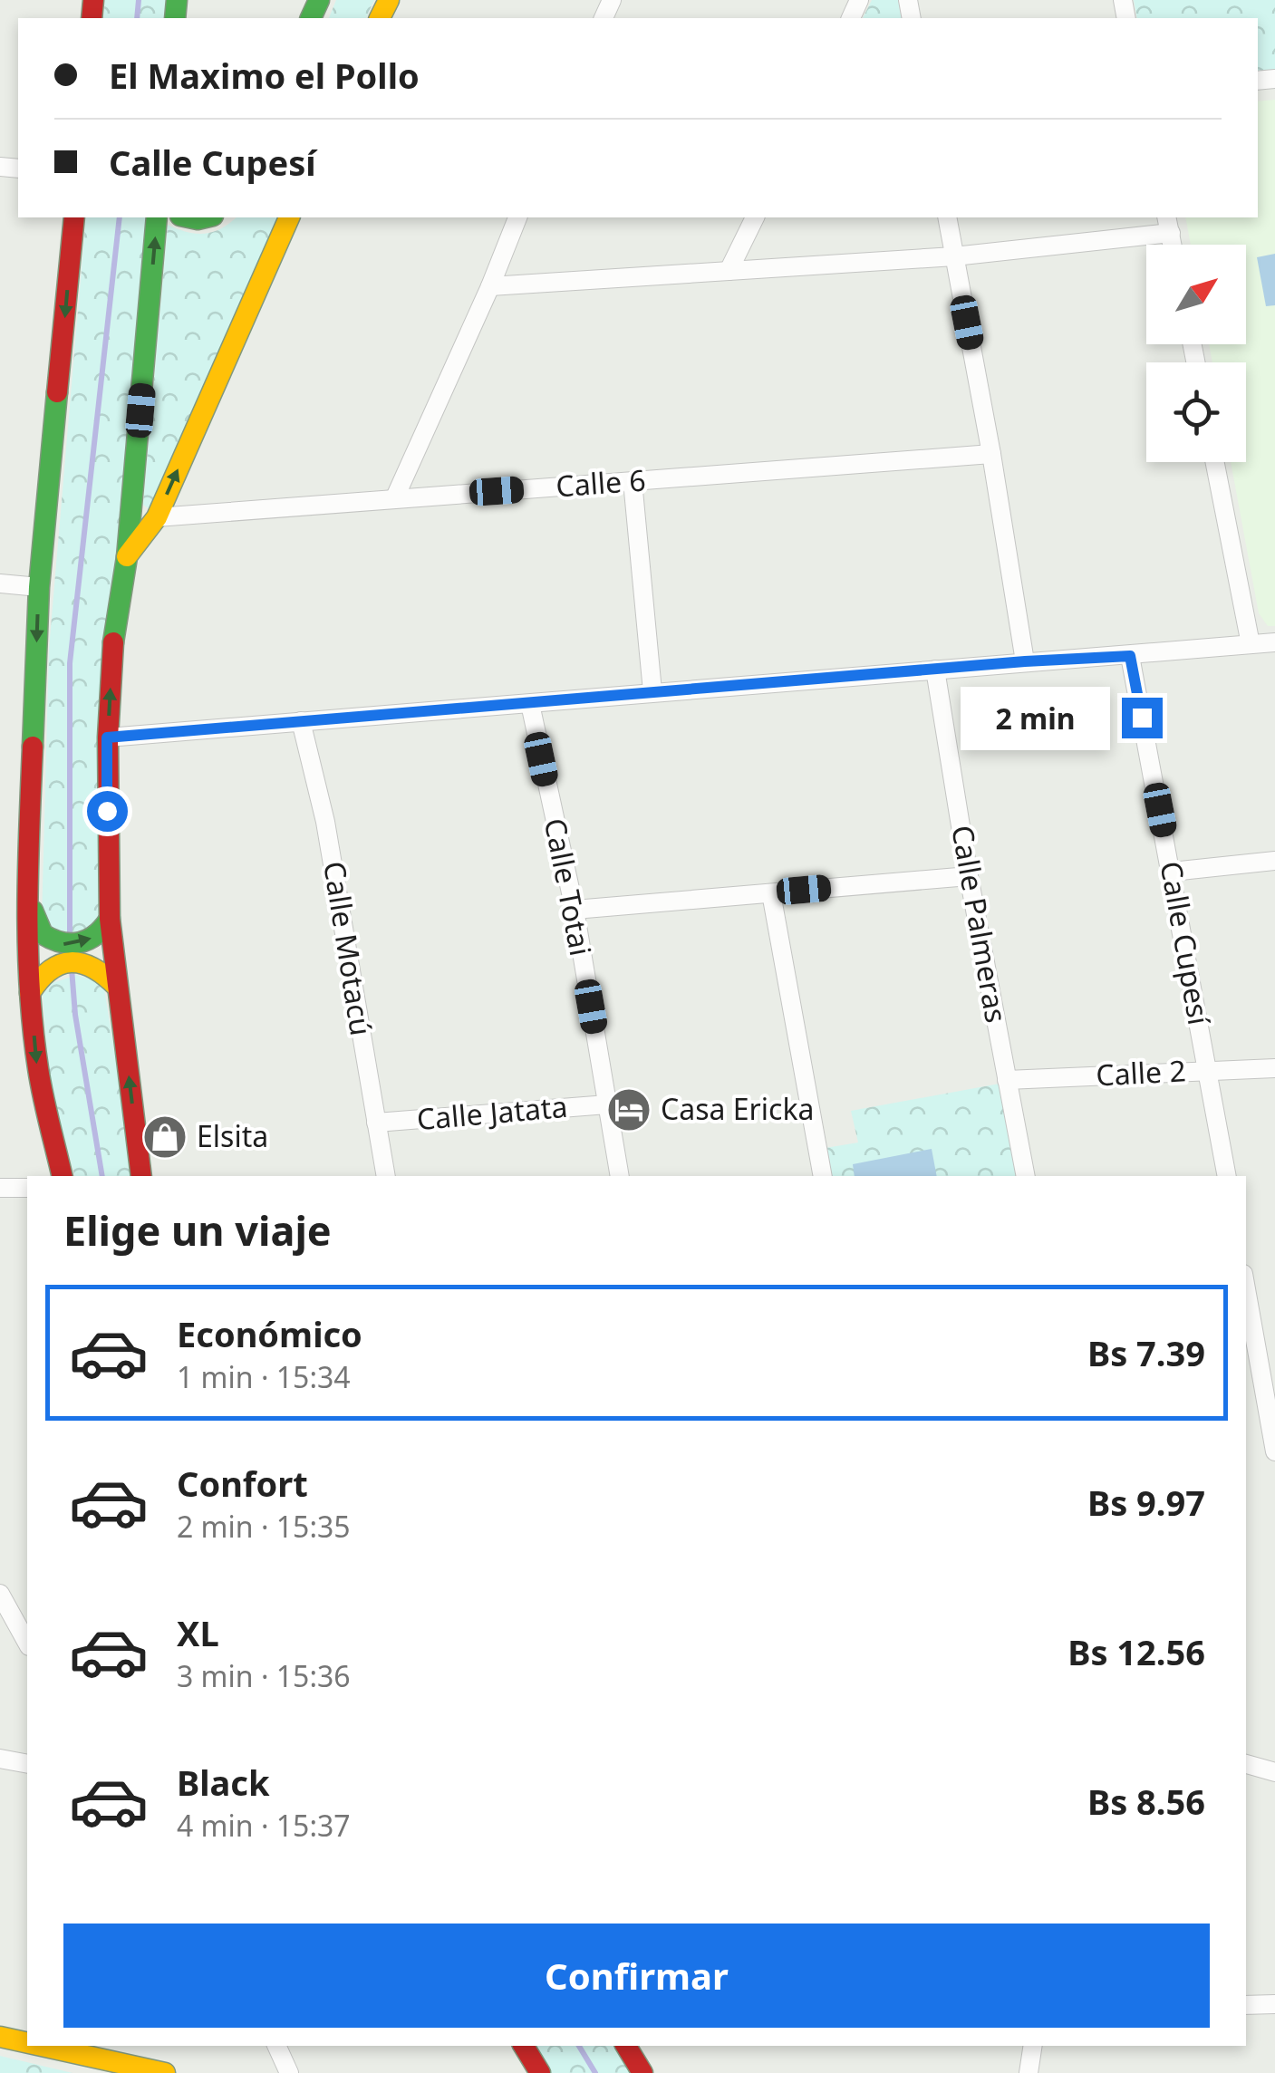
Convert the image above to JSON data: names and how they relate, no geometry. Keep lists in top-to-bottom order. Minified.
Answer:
{"streets":{"street":["Calle 6","Calle Totai","Calle Palmeras","Calle Cupesí","Calle Motacú","Calle 2","Calle Jatata"]},"crossings":[["Calle Totai","Calle Jatata"],["Calle Palmeras","Calle 2"],["Calle Cupesí","Calle 2"],["Calle Motacú","Calle Jatata"]],"places":{"hotel":["Casa Ericka"],"shop":["Elsita"]},"north":"top right","page":{"banner":["El Maximo el Pollo","Calle Cupesí"],"bubble":"2 min","heading":"Elige un viaje","list":[{"name":"Económico","note":"1 min · 15:34","value":"Bs 7.39"},{"name":"Confort","note":"2 min · 15:35","value":"Bs 9.97"},{"name":"XL","note":"3 min · 15:36","value":"Bs 12.56"},{"name":"Black","note":"4 min · 15:37","value":"Bs 8.56"}],"buttons":"Confirmar"}}
